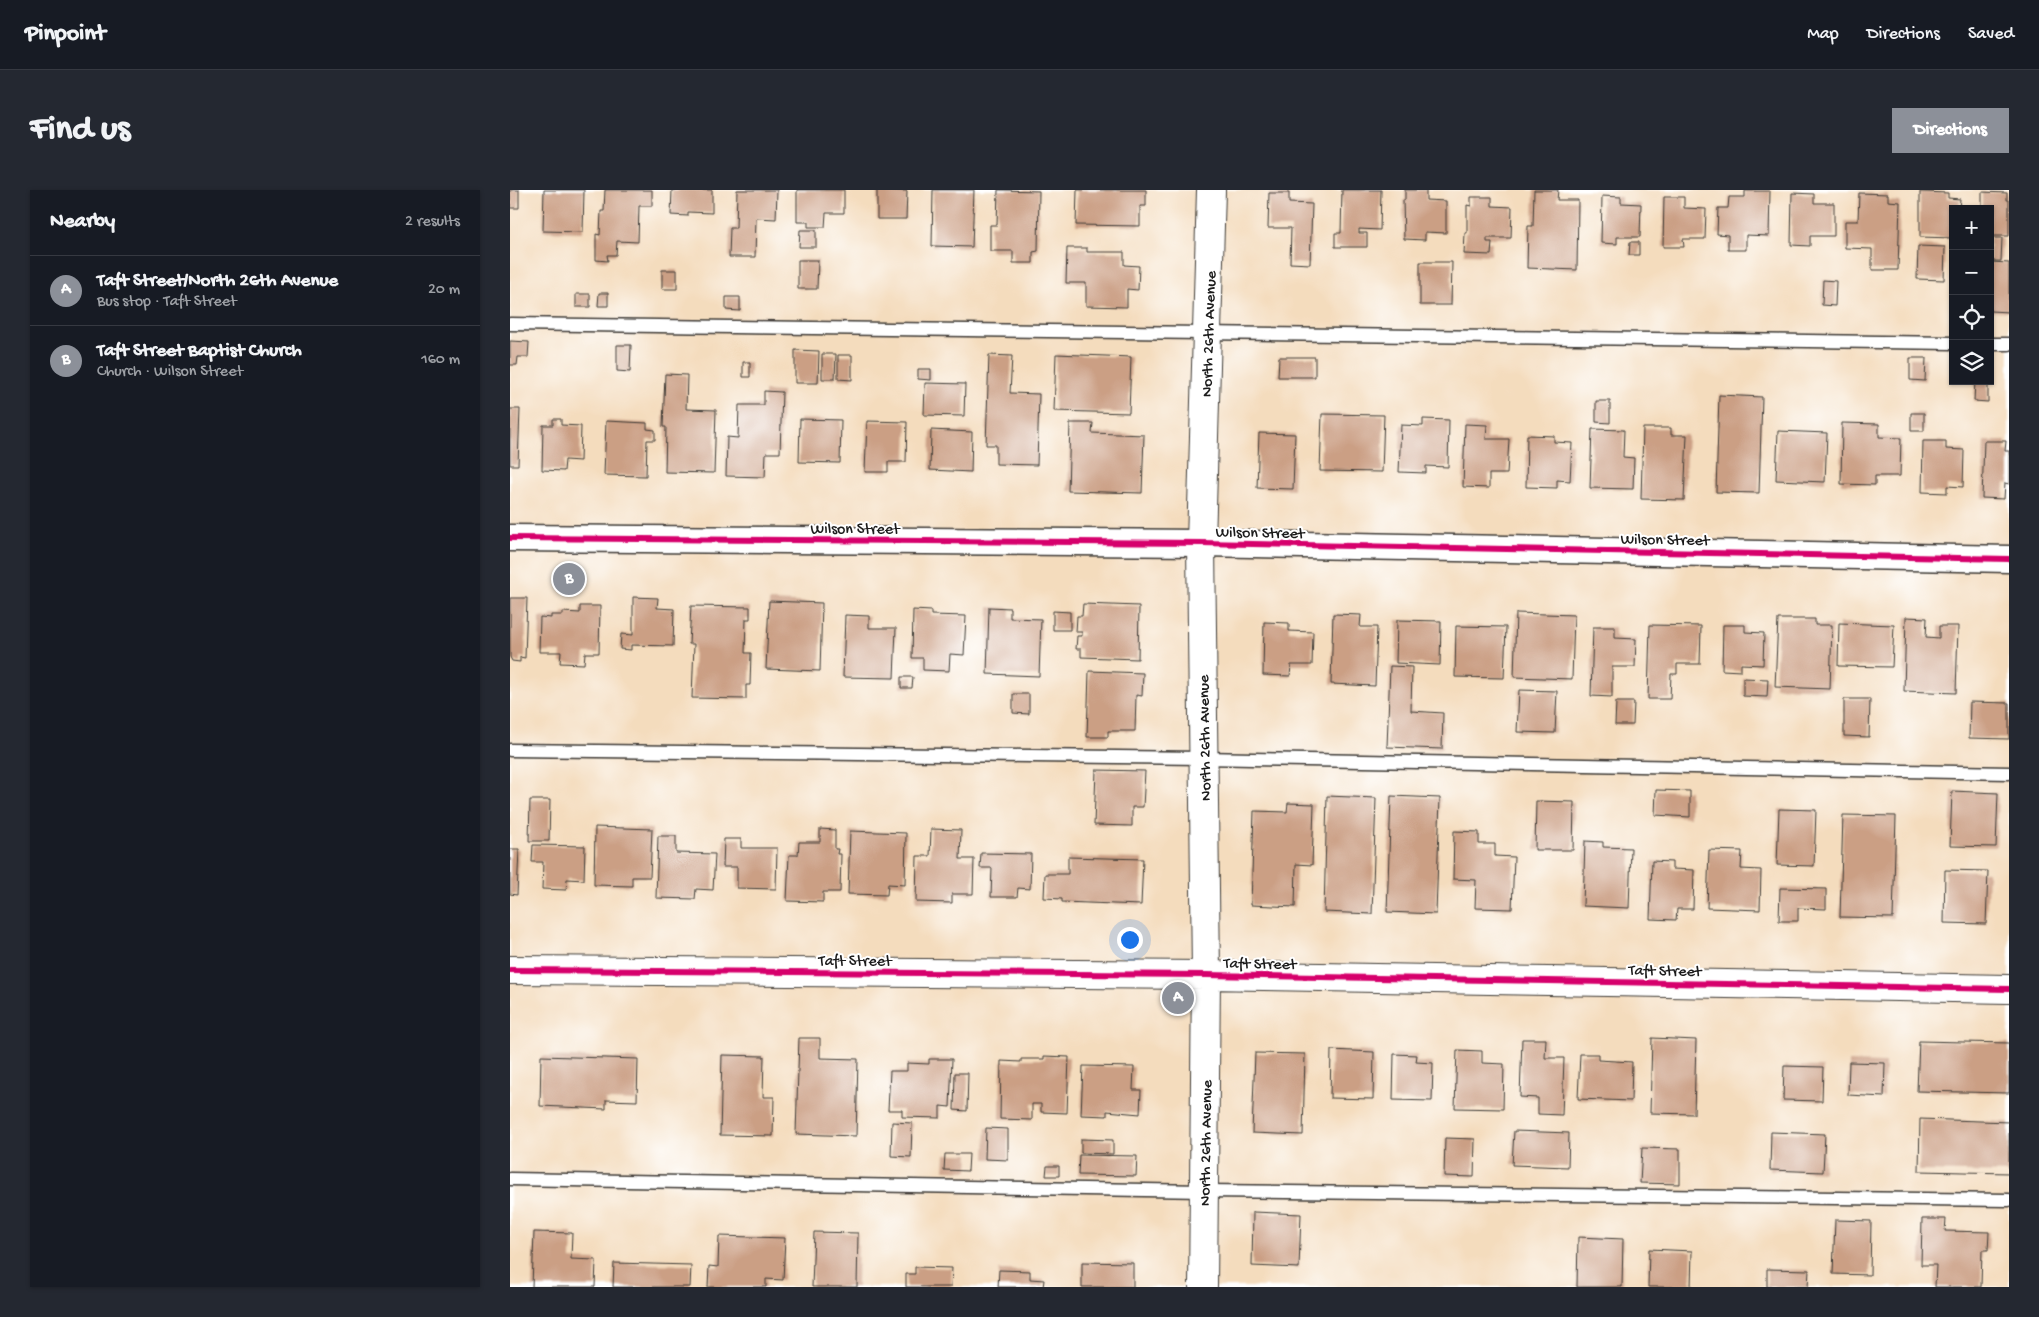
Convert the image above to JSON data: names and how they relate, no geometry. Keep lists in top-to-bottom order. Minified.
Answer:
{"streets":{"street":["North 26th Avenue","Wilson Street","Taft Street"]},"crossings":[["North 26th Avenue","Wilson Street"],["North 26th Avenue","Taft Street"]],"page":{"header":"Pinpoint","nav":["Map","Directions","Saved"],"buttons":"Directions","title":"Find us","heading":["Nearby","2 results"],"map_buttons":["+","−"],"list":[{"mark":"A","name":"Taft Street/North 26th Avenue","note":"Bus stop · Taft Street","value":"20 m"},{"mark":"B","name":"Taft Street Baptist Church","note":"Church · Wilson Street","value":"160 m"}],"pins":["B","A"]}}
